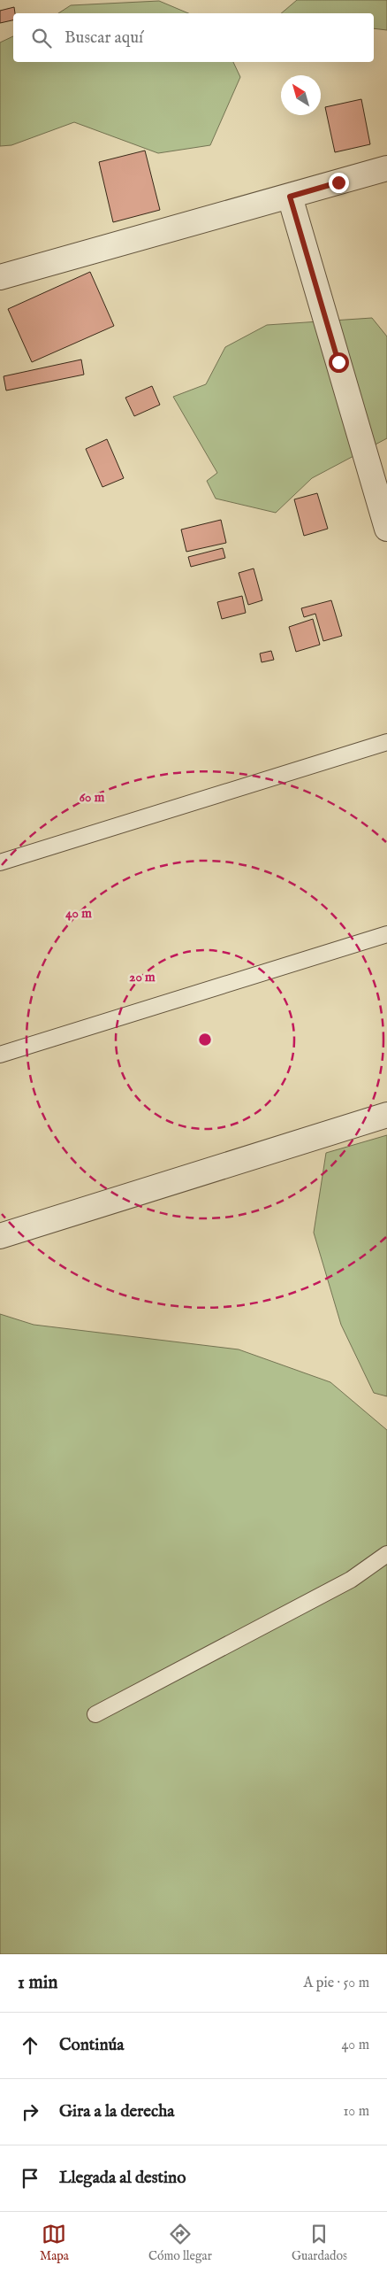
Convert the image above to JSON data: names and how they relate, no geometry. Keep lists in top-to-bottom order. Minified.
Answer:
{"north":"top left","page":{"search":"Buscar aquí","heading":["1 min","A pie · 50 m"],"list":[["Continúa","40 m"],["Gira a la derecha","10 m"],"Llegada al destino"],"nav":["Mapa","Cómo llegar","Guardados"]},"rings":["60 m","40 m","20 m"]}
